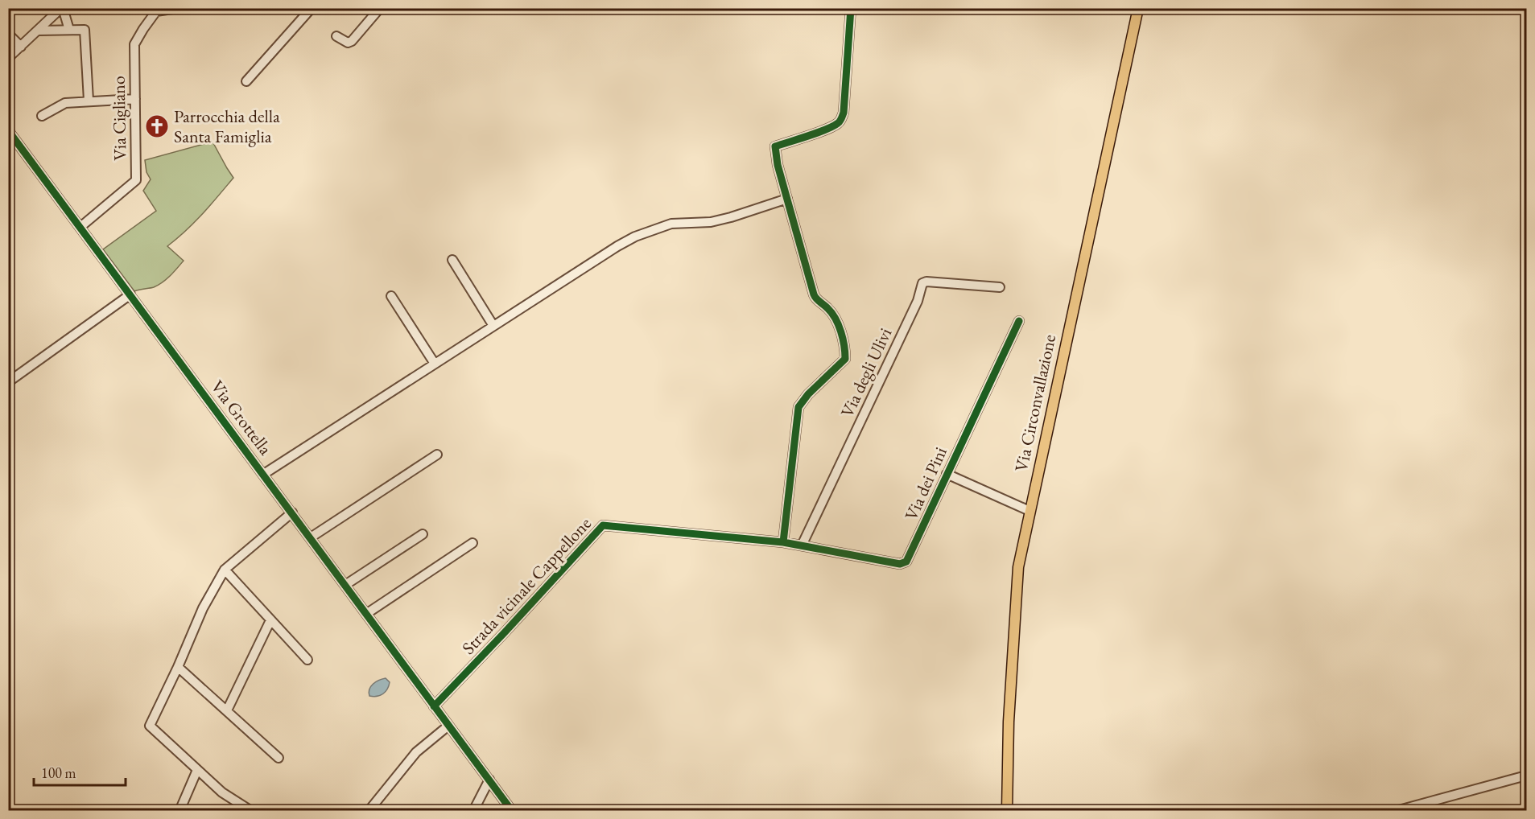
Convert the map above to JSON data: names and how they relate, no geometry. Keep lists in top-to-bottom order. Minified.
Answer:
{"streets":{"main road":["Via Circonvallazione"],"street":["Via Cigliano","Via degli Ulivi","Via Grottella","Via dei Pini","Strada vicinale Cappellone"]},"crossings":[["Via Cigliano","Via Grottella"],["Via degli Ulivi","Via dei Pini"],["Via degli Ulivi","Strada vicinale Cappellone"],["Via Grottella","Strada vicinale Cappellone"],["Via dei Pini","Strada vicinale Cappellone"]],"places":{"church":["Parrocchia della Santa Famiglia"]},"scale_bar":"100 m"}
